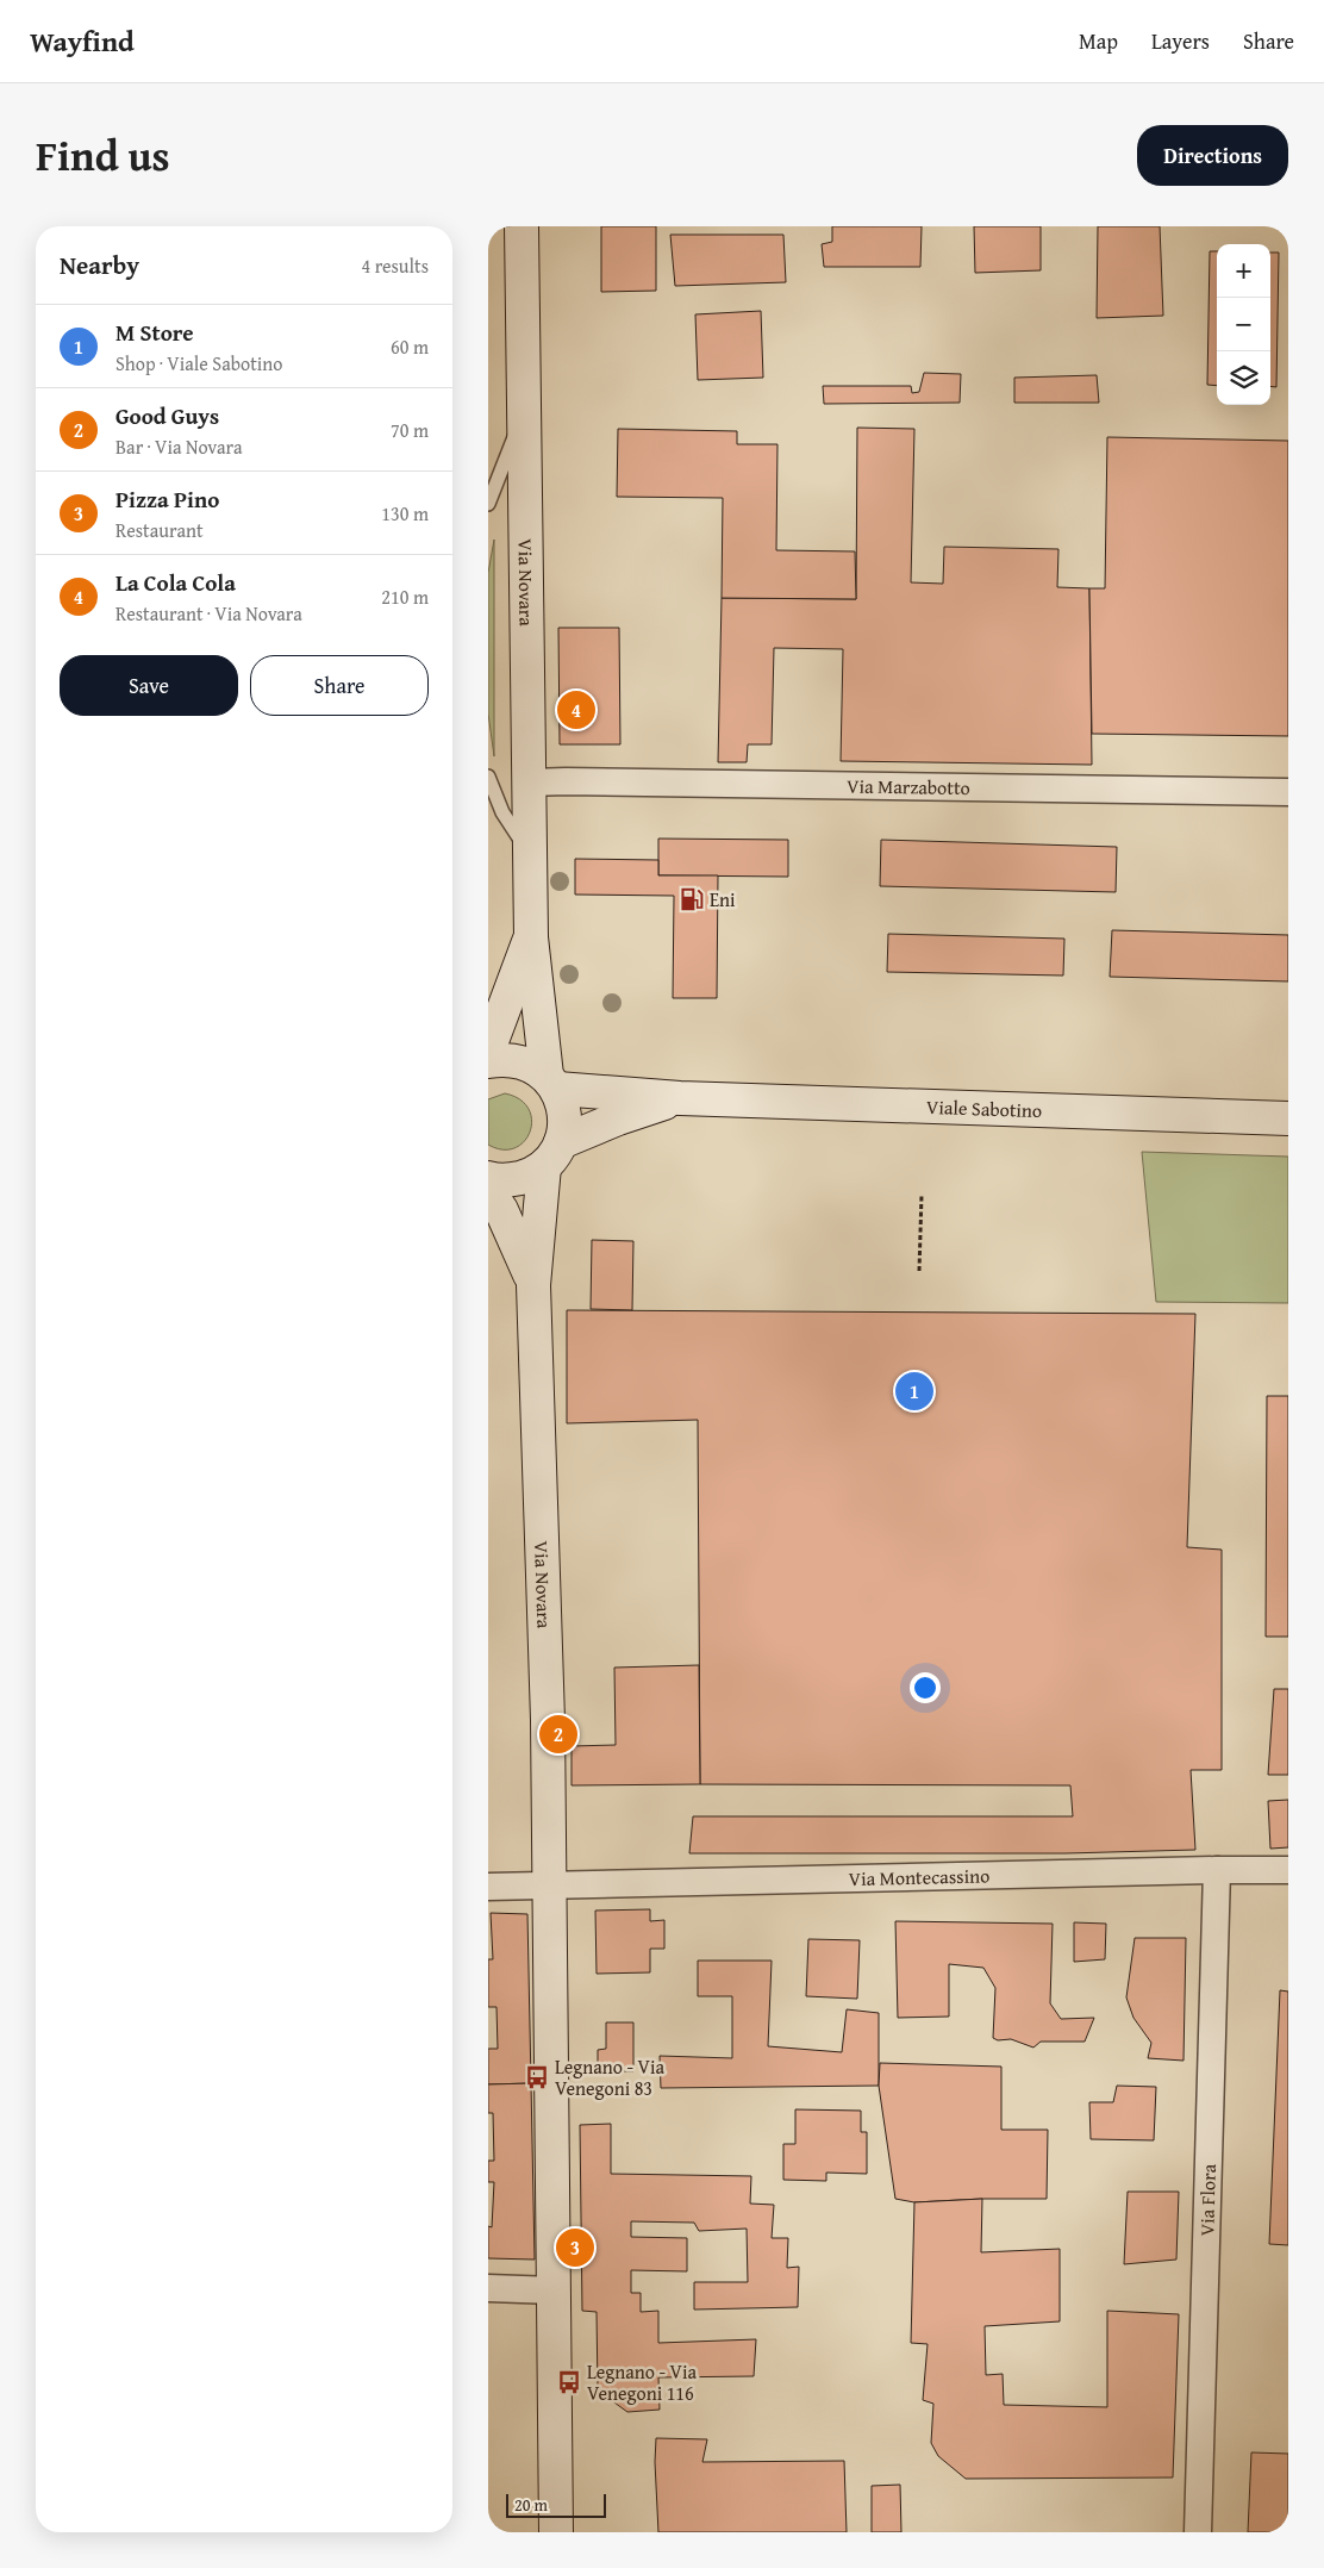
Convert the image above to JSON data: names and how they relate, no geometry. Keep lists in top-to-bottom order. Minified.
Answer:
{"streets":{"street":["Via Novara","Via Marzabotto","Viale Sabotino","Via Montecassino","Via Flora"]},"crossings":[["Via Novara","Via Marzabotto"],["Via Novara","Viale Sabotino"],["Via Novara","Via Montecassino"],["Via Montecassino","Via Flora"]],"places":{"fuel station":["Eni"],"bus stop":["Legnano - Via Venegoni 83","Legnano - Via Venegoni 116"]},"scale_bar":"20 m","page":{"header":"Wayfind","nav":["Map","Layers","Share"],"title":"Find us","buttons":["Directions",["Save","Share"]],"heading":["Nearby","4 results"],"map_buttons":["+","−"],"list":[{"mark":"1","name":"M Store","note":"Shop · Viale Sabotino","value":"60 m"},{"mark":"2","name":"Good Guys","note":"Bar · Via Novara","value":"70 m"},{"mark":"3","name":"Pizza Pino","note":"Restaurant","value":"130 m"},{"mark":"4","name":"La Cola Cola","note":"Restaurant · Via Novara","value":"210 m"}],"pins":["4","1","2","3"],"scale":"20 m"}}
